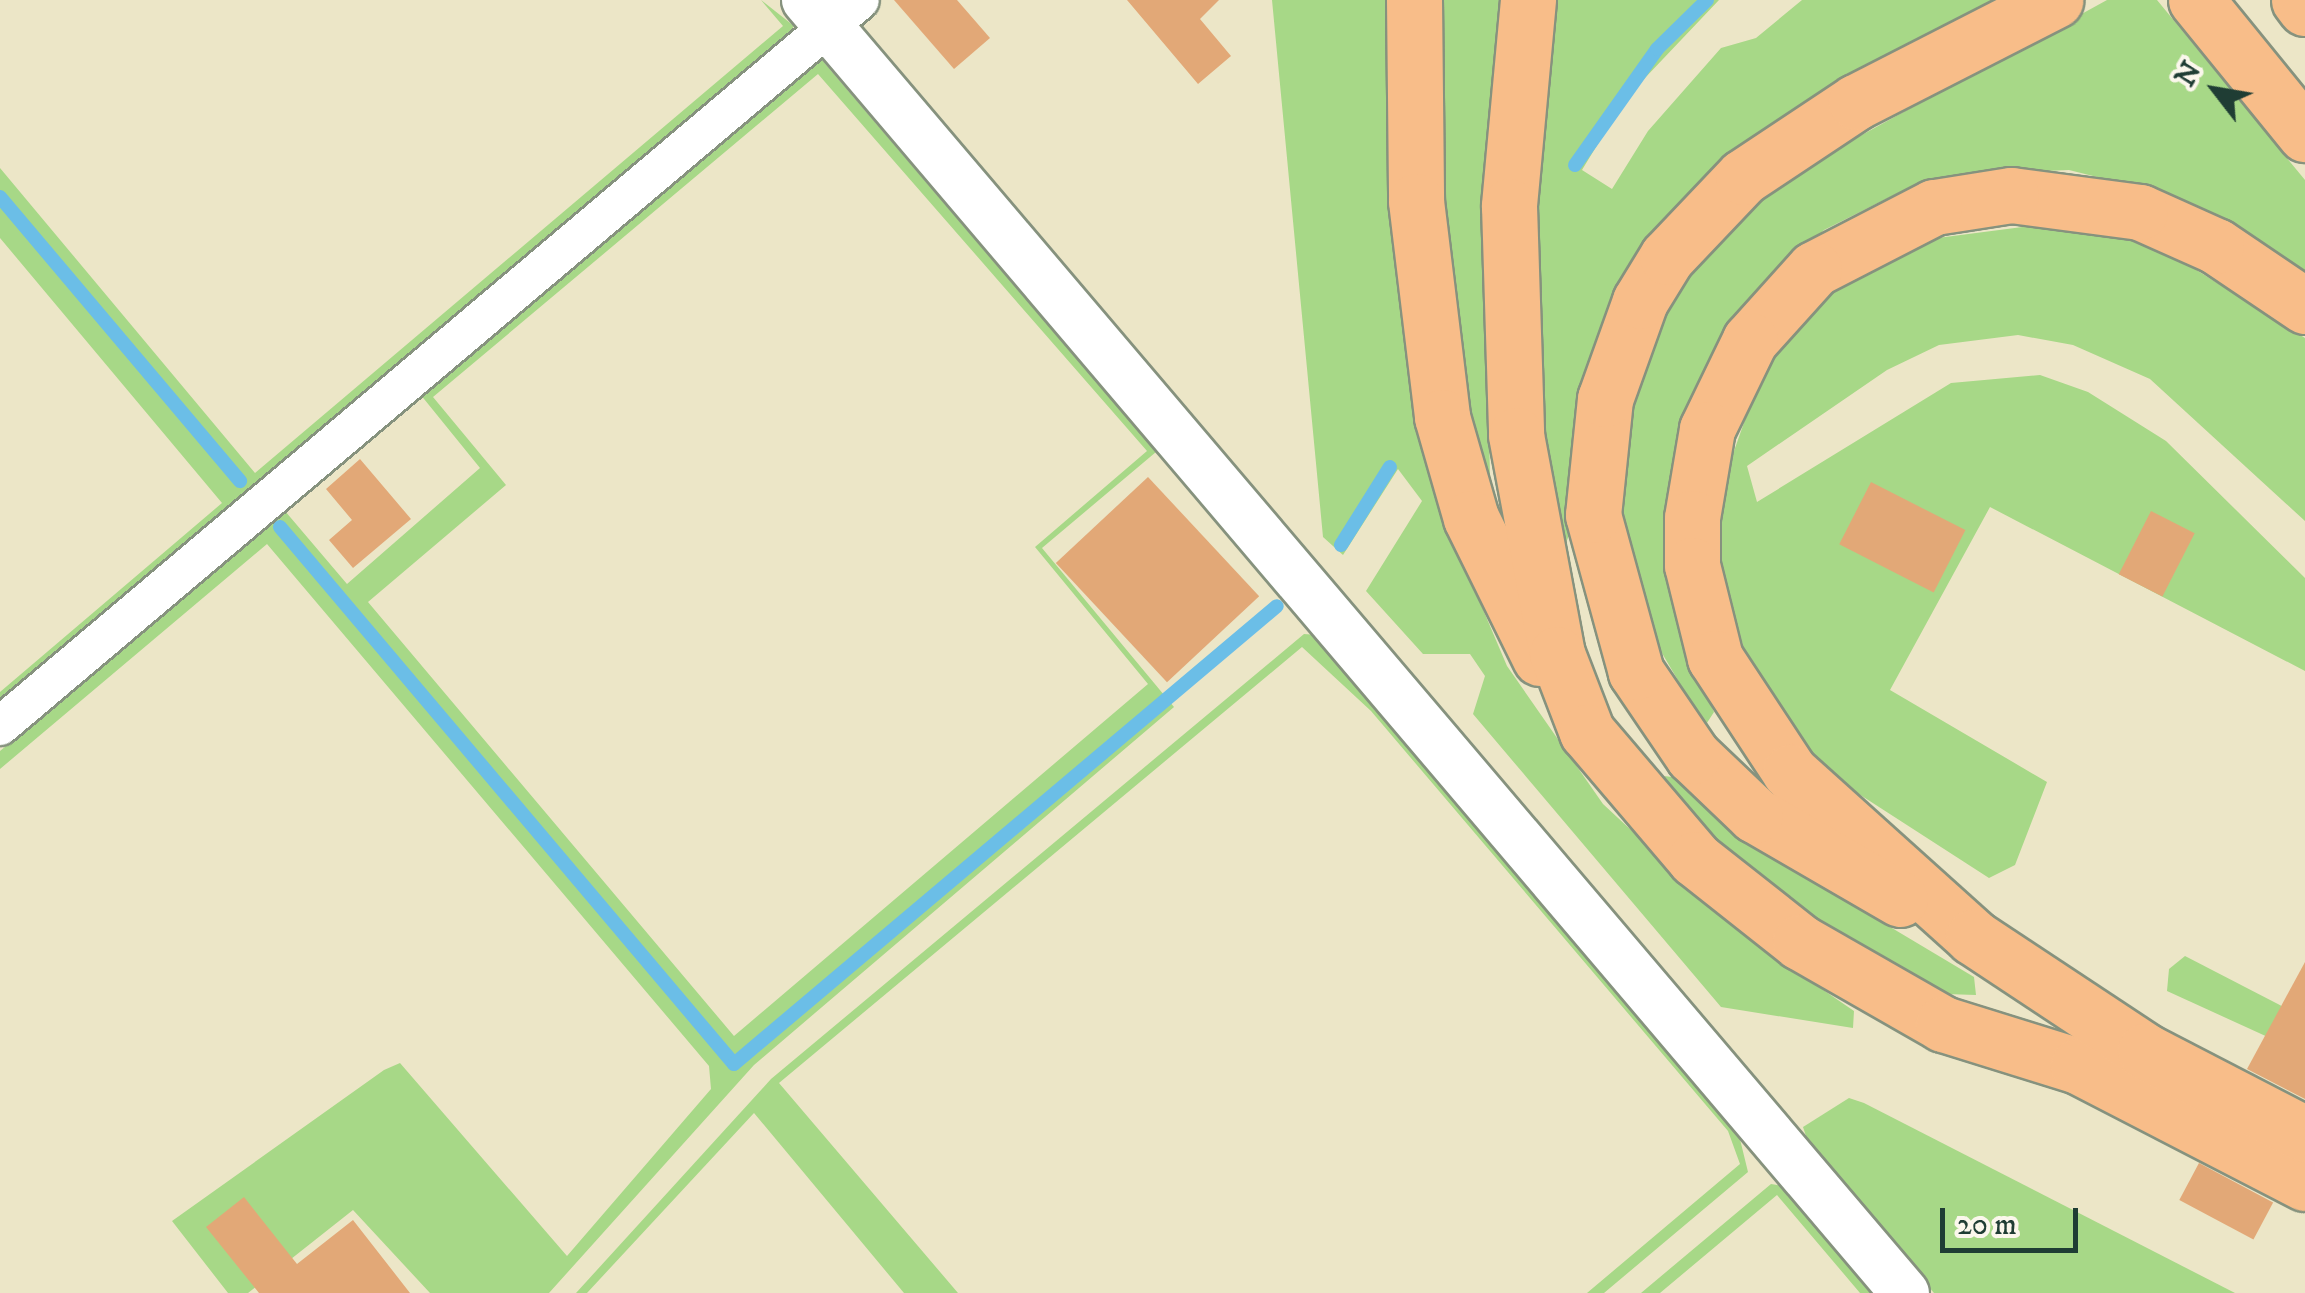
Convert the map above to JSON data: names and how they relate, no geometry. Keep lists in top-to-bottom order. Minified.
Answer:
{"scale_bar":"20 m","north":"top left"}
